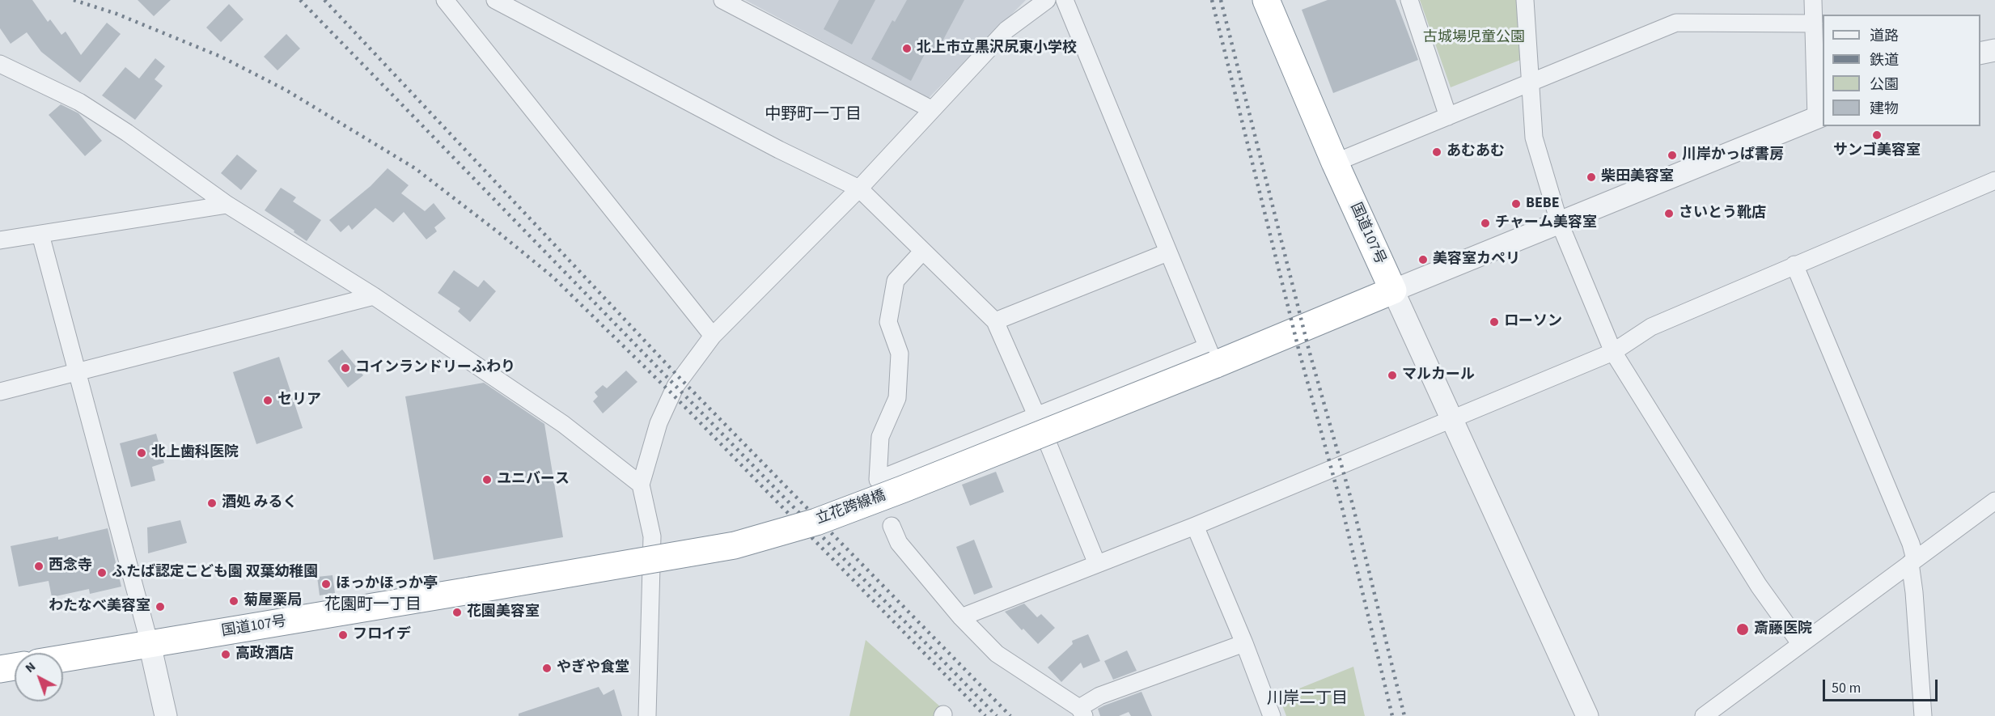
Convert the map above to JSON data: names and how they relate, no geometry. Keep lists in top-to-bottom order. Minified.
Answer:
{"streets":{"highway":["国道107号","立花跨線橋"]},"crossings":[["国道107号","立花跨線橋"]],"districts":["中野町一丁目","花園町一丁目","川岸二丁目"],"parks":["古城場児童公園"],"places":["北上市立黒沢尻東小学校","サンゴ美容室","あむあむ","川岸かっぱ書房","柴田美容室","BEBE","さいとう靴店","チャーム美容室","美容室カペリ","ローソン","コインランドリーふわり","マルカール","セリア","北上歯科医院","ユニバース","酒処 みるく","西念寺","ふたば認定こども園 双葉幼稚園","ほっかほっか亭","菊屋薬局","わたなべ美容室","花園美容室","斎藤医院","フロイデ","高政酒店","やぎや食堂"],"legend":["道路","鉄道","公園","建物"],"scale_bar":"50 m","north":"top left"}
